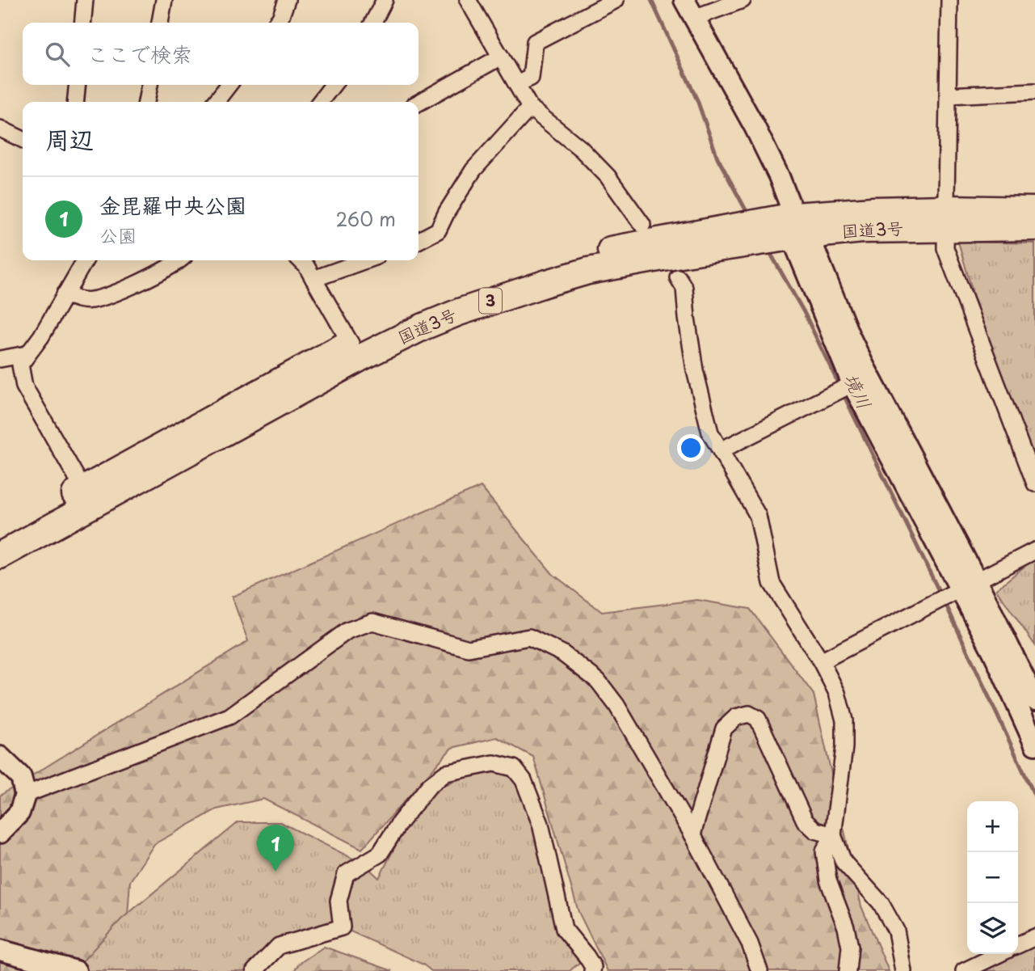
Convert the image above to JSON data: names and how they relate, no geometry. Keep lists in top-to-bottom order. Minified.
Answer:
{"streets":{"highway":["国道3号","3"]},"water":["境川"],"page":{"search":"ここで検索","heading":"周辺","list":[{"mark":"1","name":"金毘羅中央公園","note":"公園","value":"260 m"}],"map_buttons":["+","−"],"pins":"1"}}
